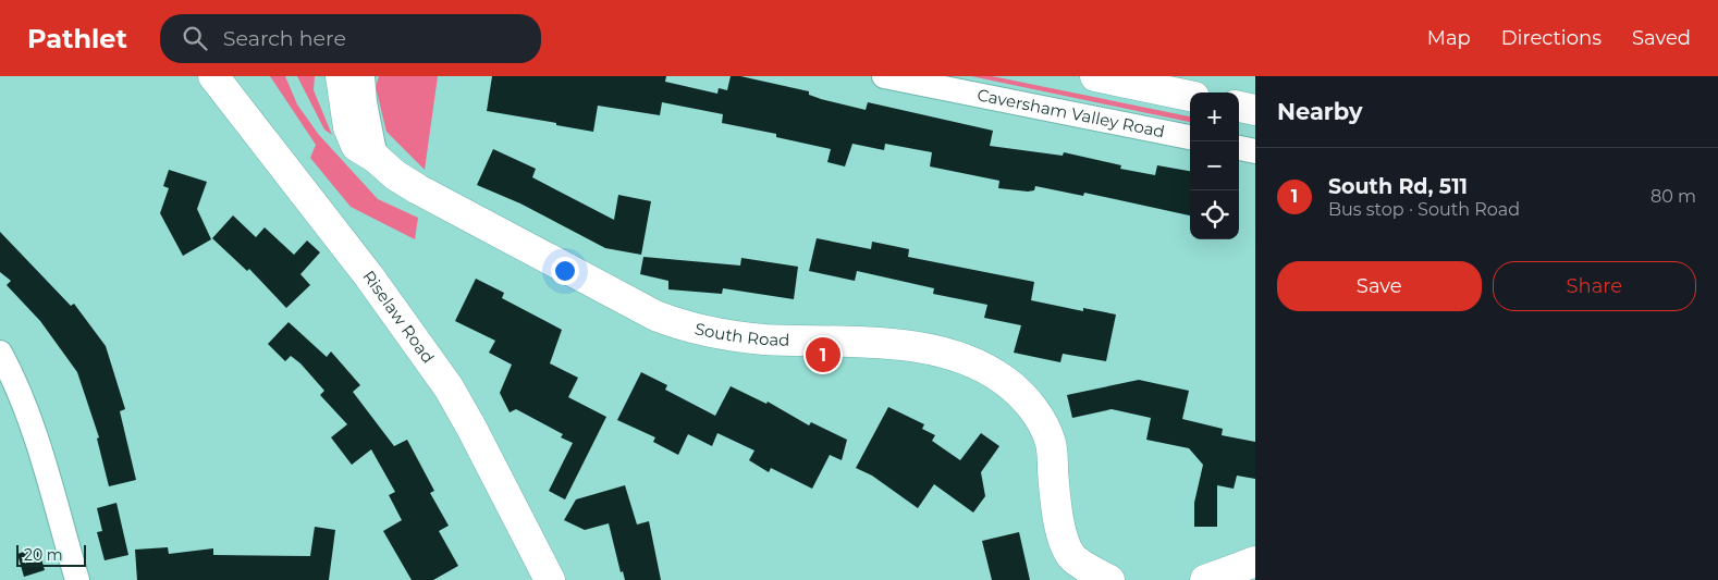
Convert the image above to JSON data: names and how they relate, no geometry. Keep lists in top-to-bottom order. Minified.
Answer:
{"streets":{"main road":["Riselaw Road","South Road"],"street":["Caversham Valley Road"]},"scale_bar":"20 m","page":{"header":"Pathlet","search":"Search here","nav":["Map","Directions","Saved"],"heading":"Nearby","map_buttons":["+","−"],"list":[{"mark":"1","name":"South Rd, 511","note":"Bus stop · South Road","value":"80 m"}],"buttons":["Save","Share"],"pins":"1","scale":"20 m"}}
